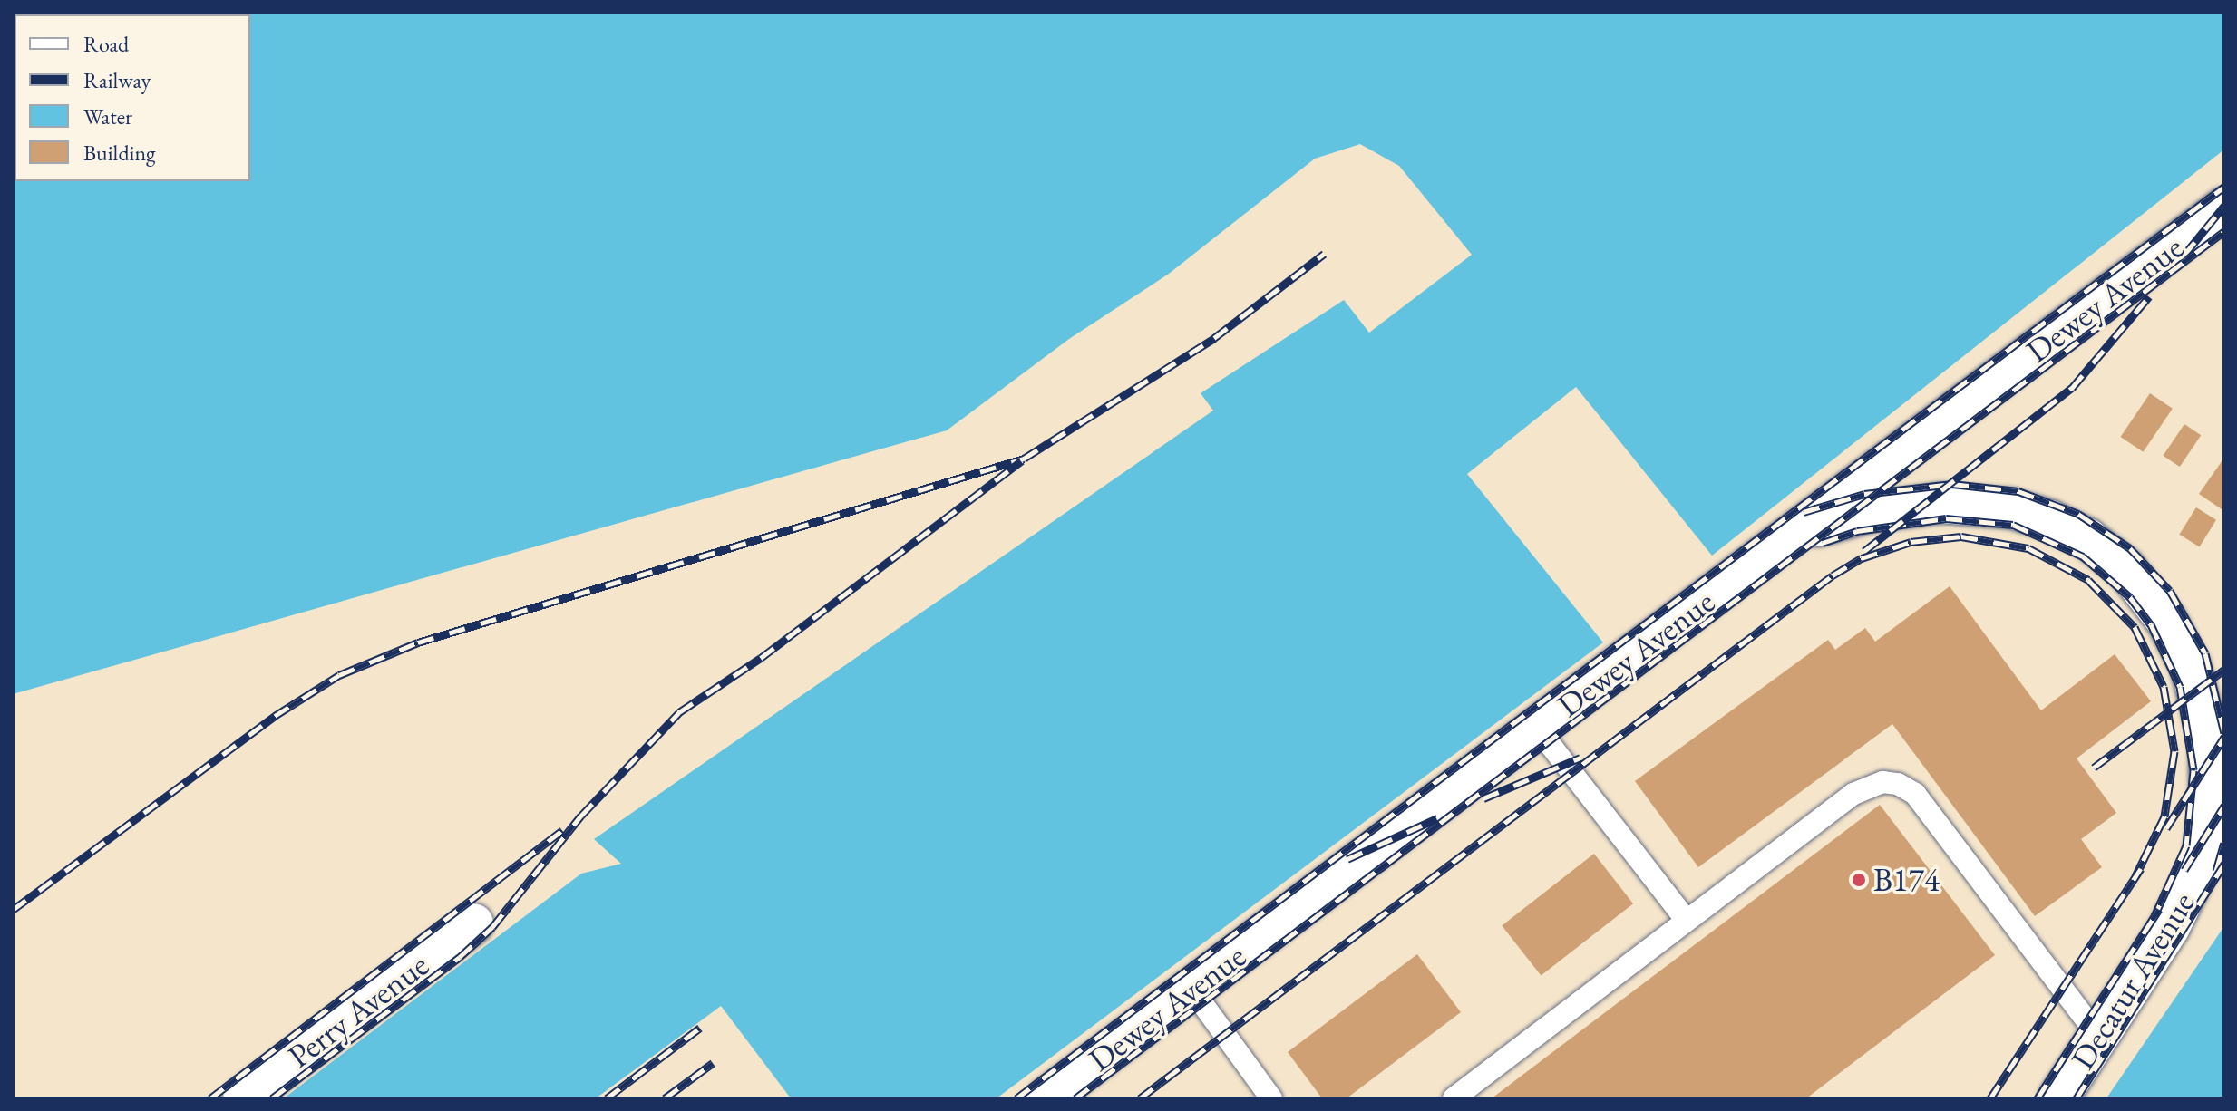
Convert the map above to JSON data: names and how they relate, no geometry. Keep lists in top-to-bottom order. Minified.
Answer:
{"streets":{"street":["Dewey Avenue","Decatur Avenue","Perry Avenue"]},"crossings":[["Dewey Avenue","Decatur Avenue"]],"places":["B174"],"legend":["Road","Railway","Water","Building"]}
